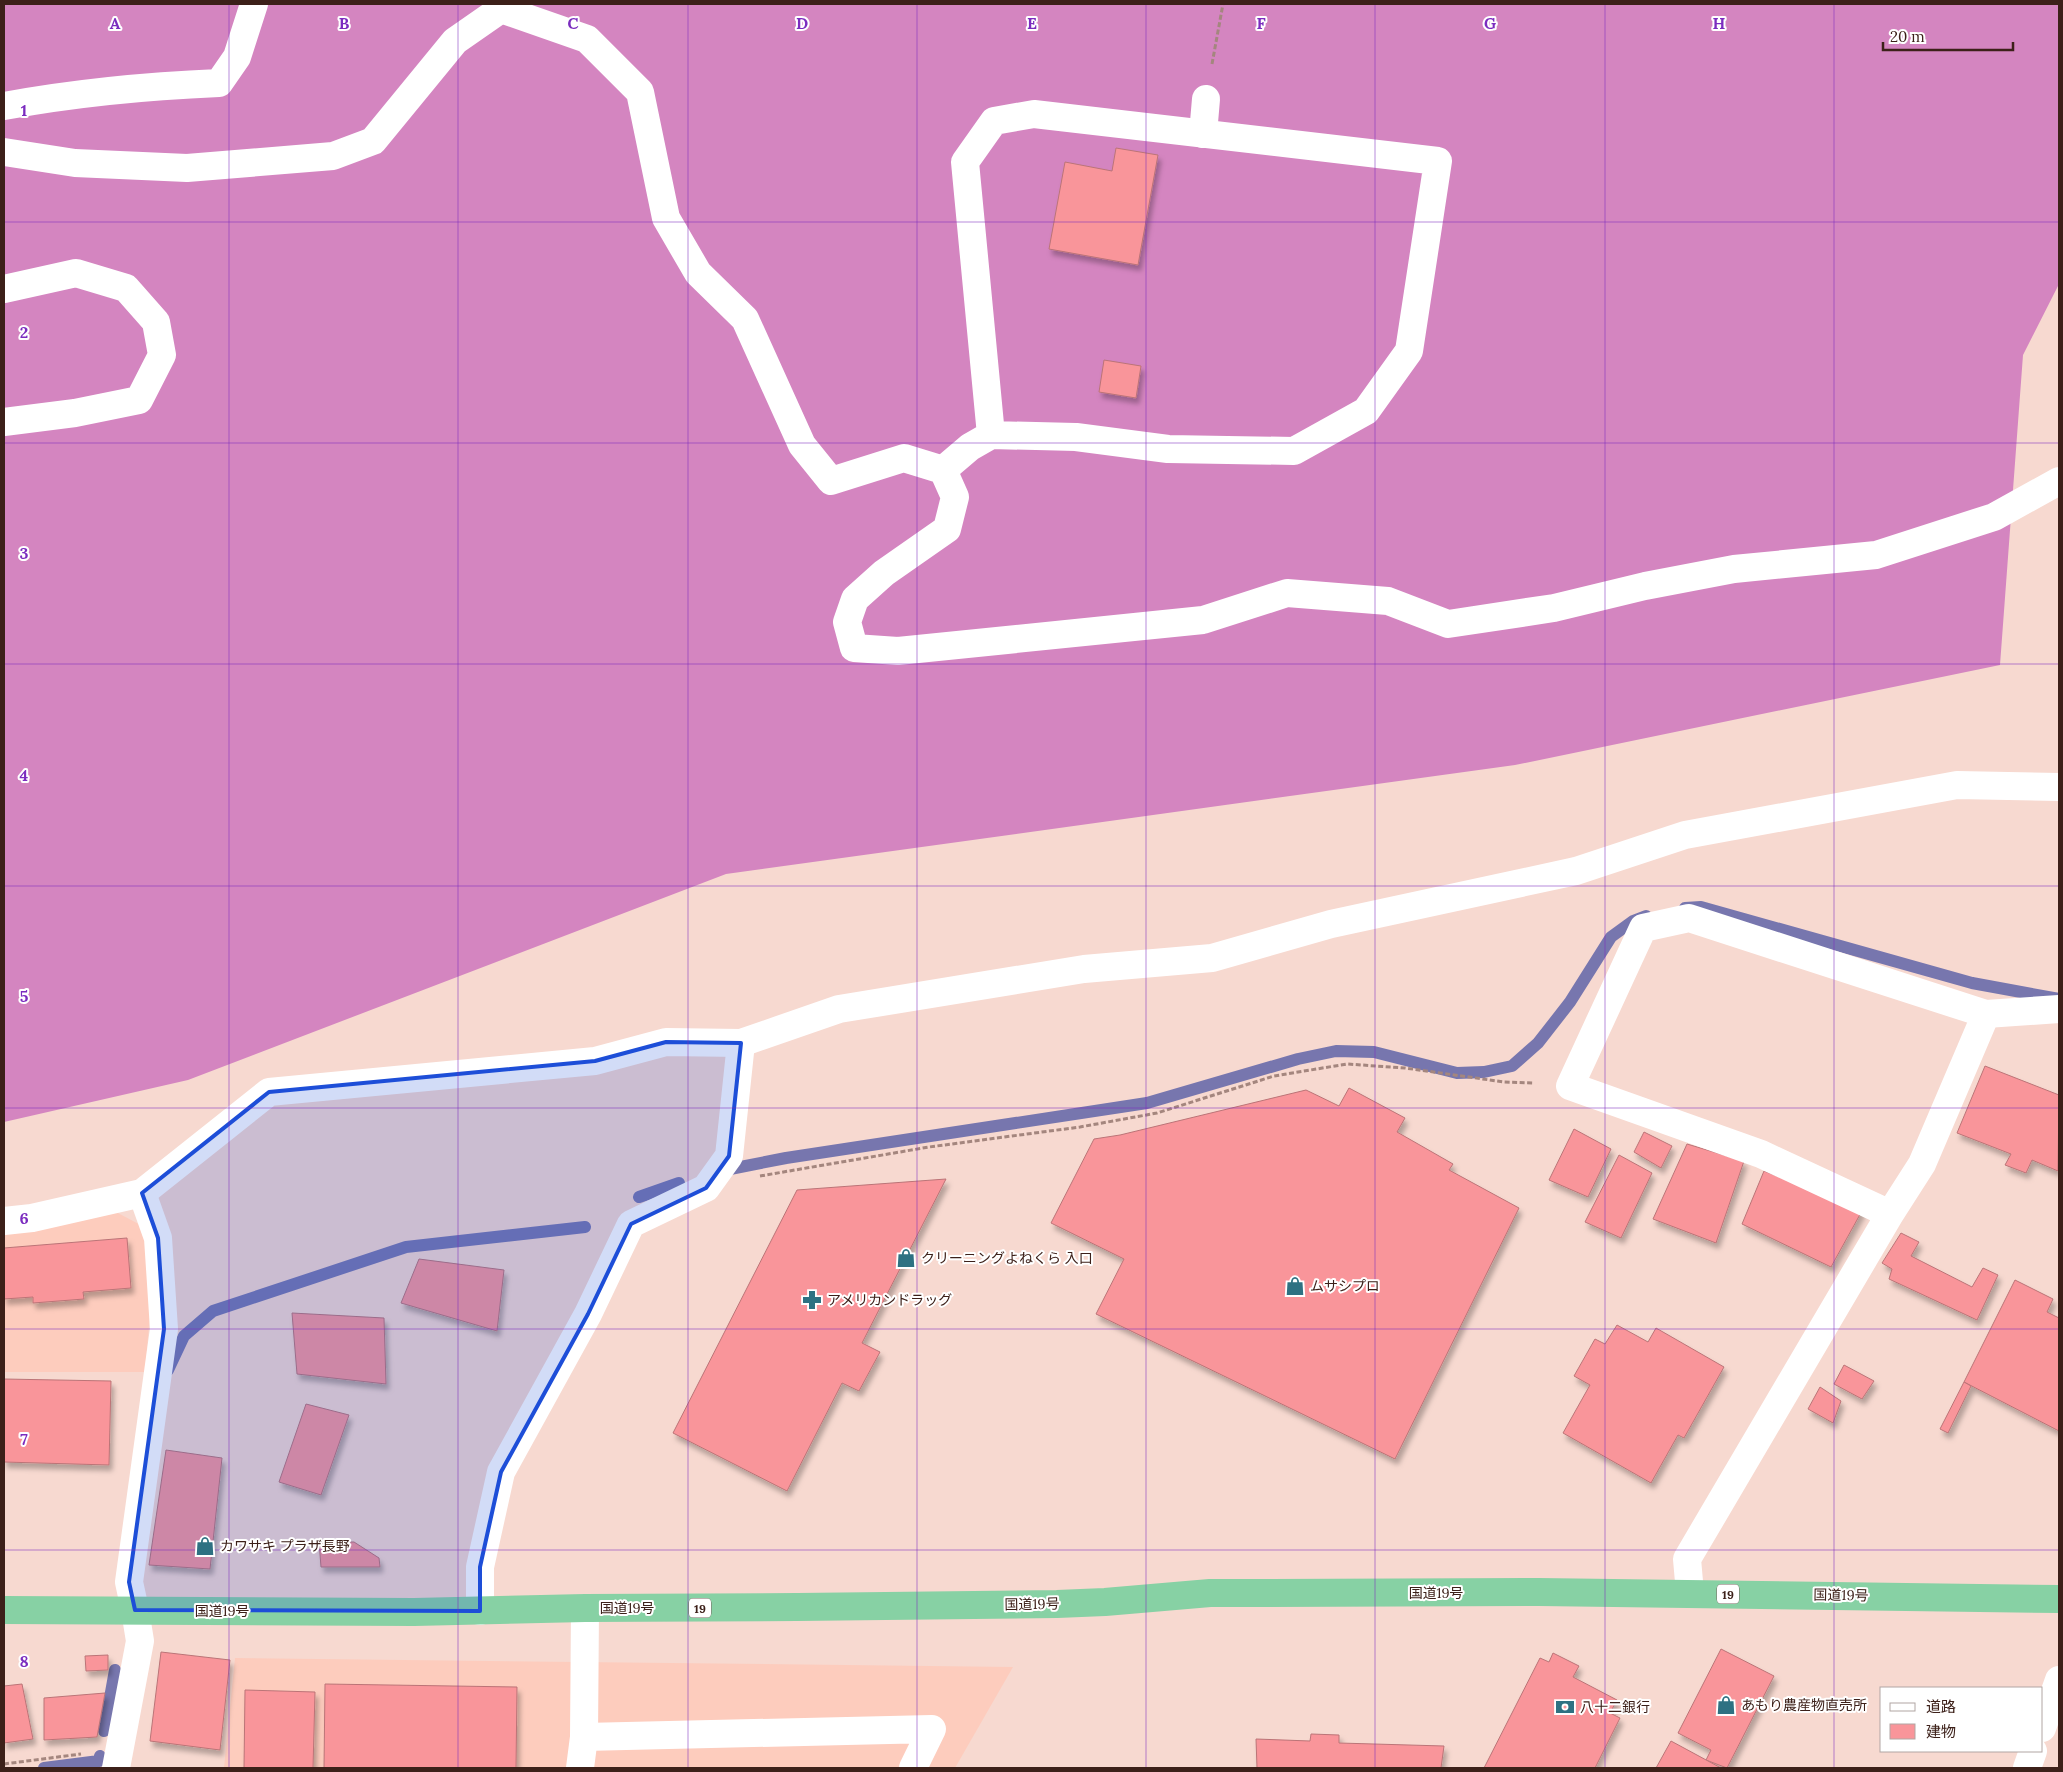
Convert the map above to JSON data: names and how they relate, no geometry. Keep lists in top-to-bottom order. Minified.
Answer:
{"streets":{"highway":["国道19号","19"]},"places":{"shop":["クリーニングよねくら 入口","ムサシプロ","カワサキ プラザ長野","あもり農産物直売所"],"pharmacy":["アメリカンドラッグ"],"bank":["八十二銀行"]},"legend":["道路","建物"],"scale_bar":"20 m","grid":{"columns":["A","B","C","D","E","F","G","H"],"rows":["1","2","3","4","5","6","7","8"]}}
